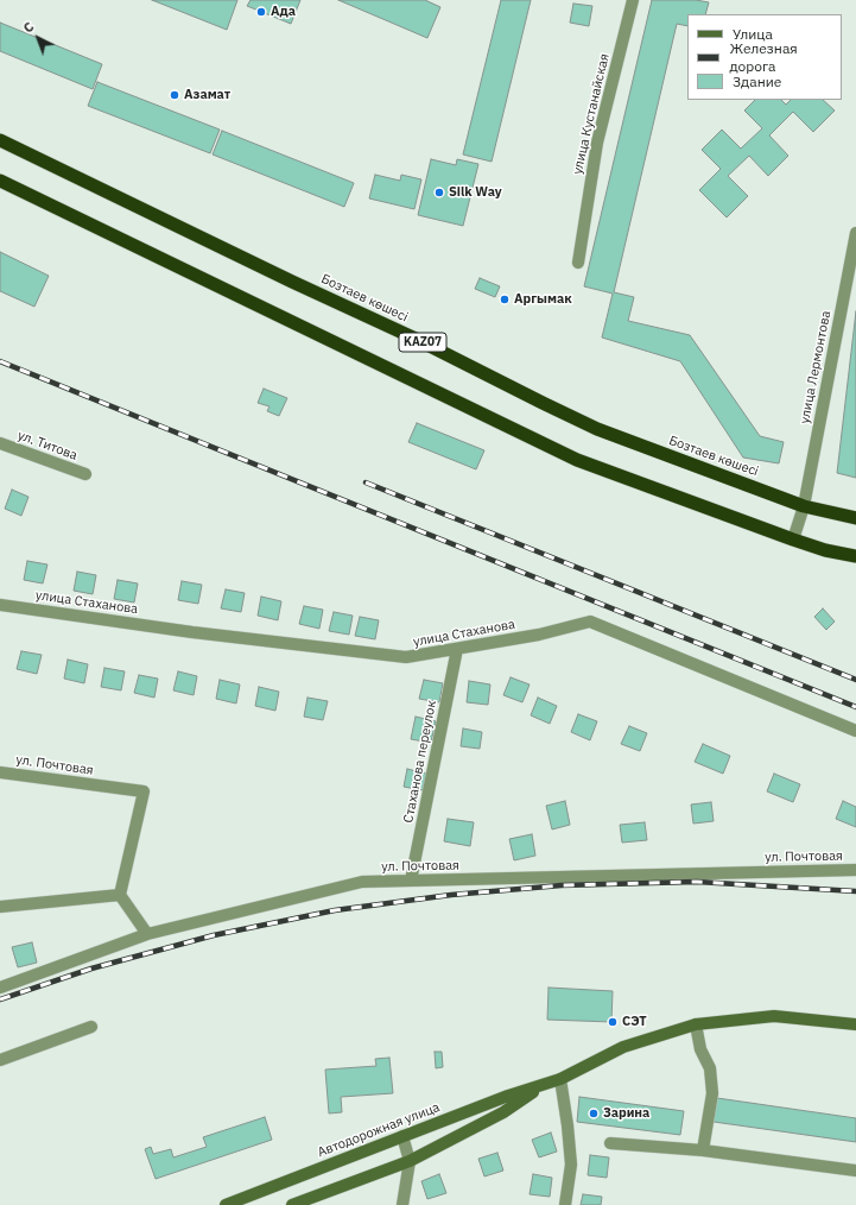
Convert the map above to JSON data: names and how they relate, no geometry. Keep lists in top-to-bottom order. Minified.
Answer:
{"streets":{"highway":["Бозтаев көшесі","KAZ07"],"main road":["Автодорожная улица"],"street":["улица Кустанайская","улица Лермонтова","ул. Титова","улица Стаханова","Стаханова переулок","ул. Почтовая"]},"crossings":[["Бозтаев көшесі","улица Лермонтова"],["KAZ07","улица Лермонтова"],["улица Стаханова","Стаханова переулок"],["Стаханова переулок","ул. Почтовая"]],"places":["Ада","Азамат","Silk Way","Аргымак","СЭТ","Зарина"],"legend":["Улица","Железная дорога","Здание"],"north":"top left"}
